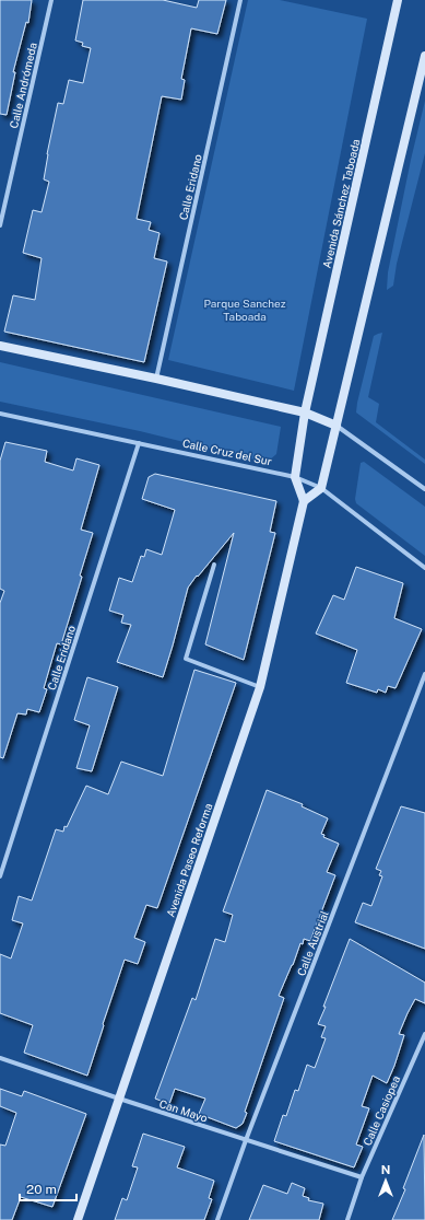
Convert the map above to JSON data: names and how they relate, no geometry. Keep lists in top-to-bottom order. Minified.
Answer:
{"streets":{"main road":["Avenida Sánchez Taboada","Avenida Paseo Reforma"],"street":["Calle Andrómeda","Calle Eridano","Calle Cruz del Sur","Calle Austrial","Can Mayo","Calle Casiopea"]},"crossings":[["Calle Eridano","Calle Cruz del Sur"],["Avenida Paseo Reforma","Can Mayo"],["Calle Austrial","Can Mayo"],["Can Mayo","Calle Casiopea"]],"parks":["Parque Sanchez Taboada"],"scale_bar":"20 m","north":"top"}
